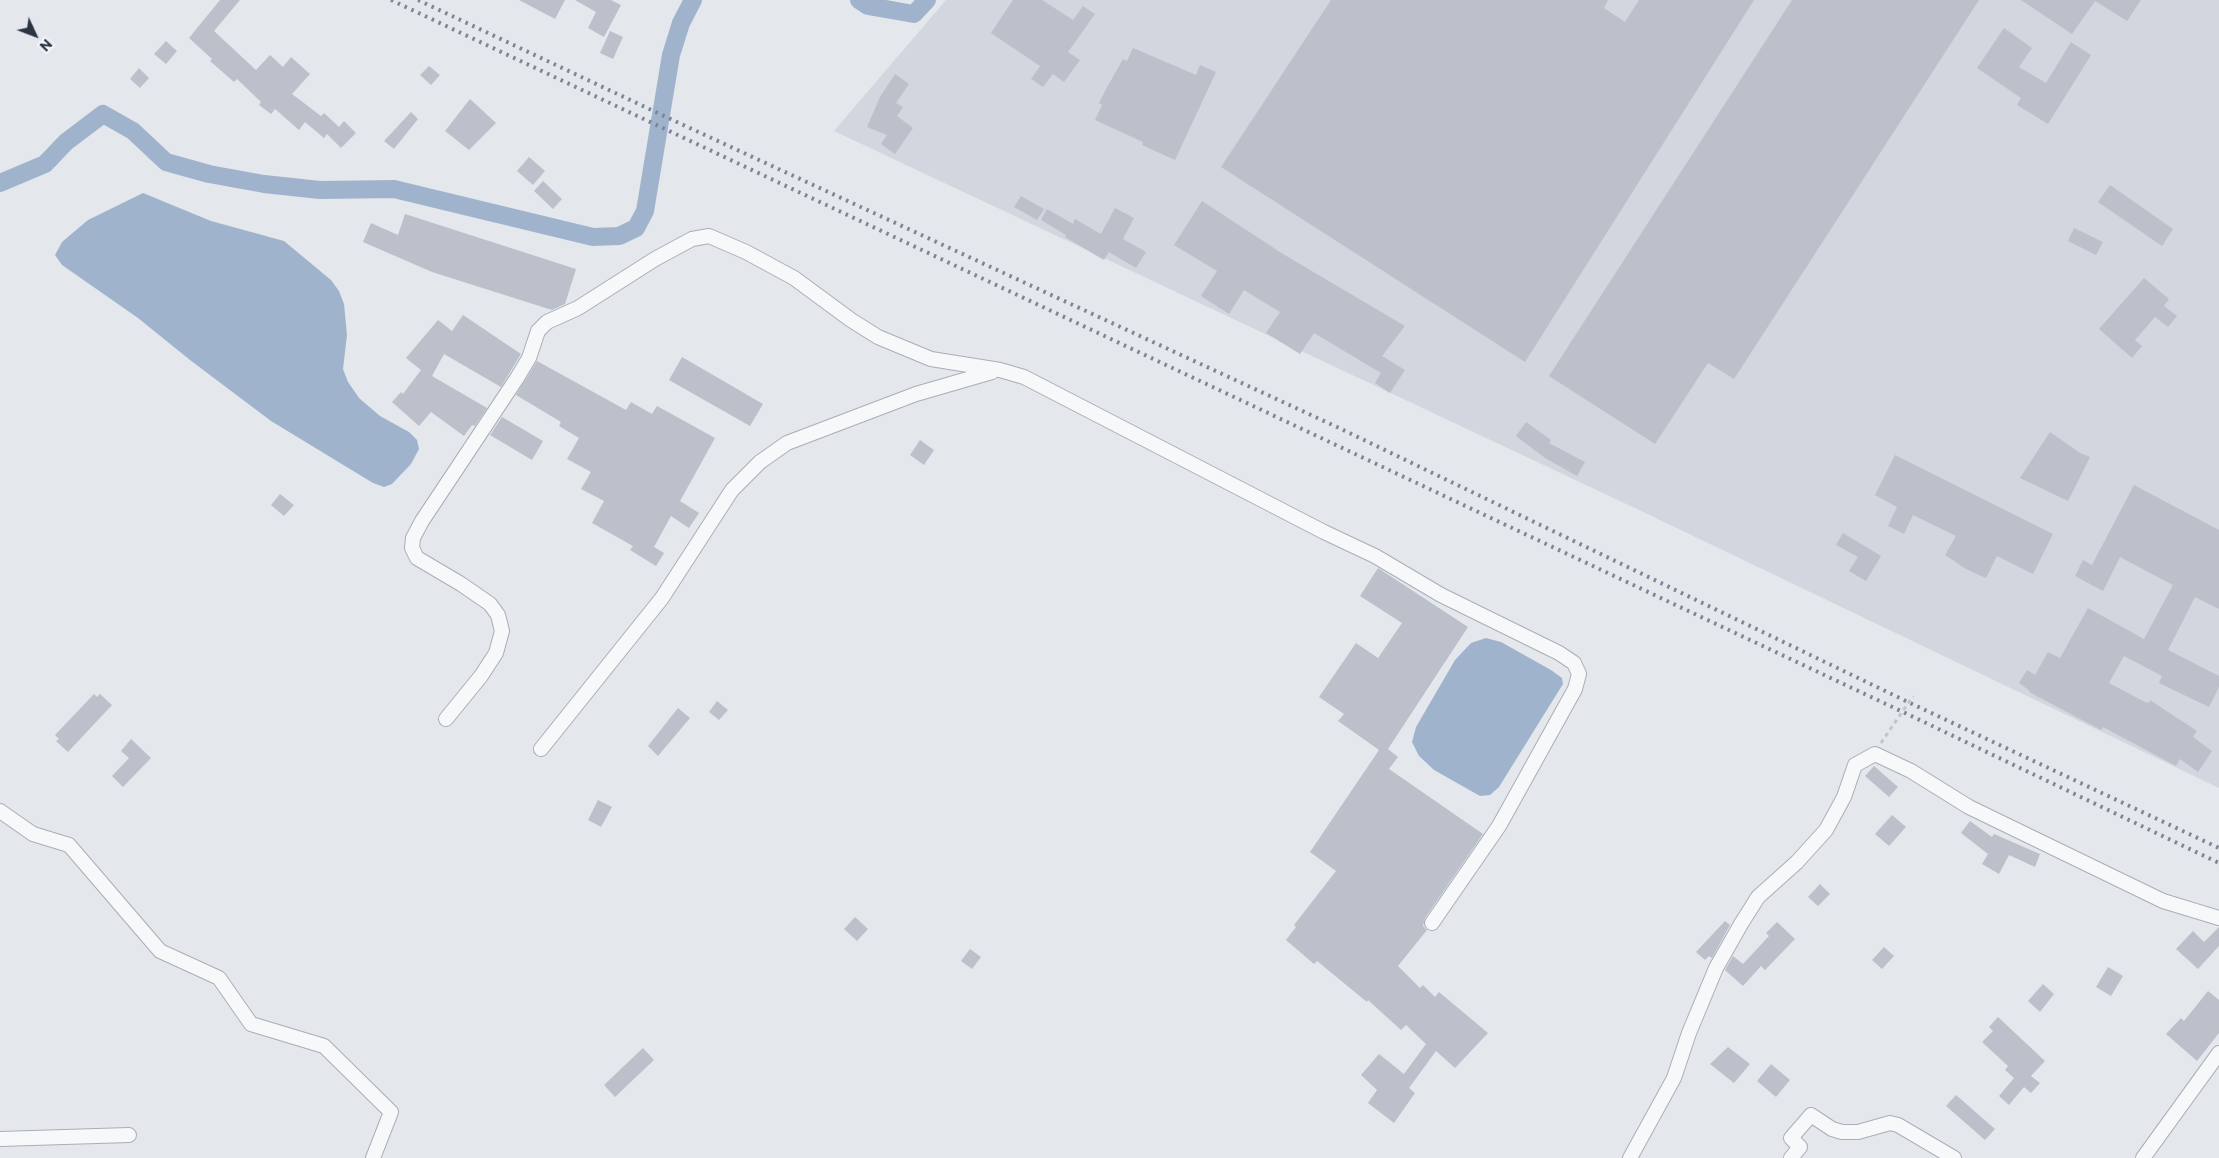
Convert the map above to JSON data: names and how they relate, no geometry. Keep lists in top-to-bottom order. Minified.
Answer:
{"north":"bottom right"}
